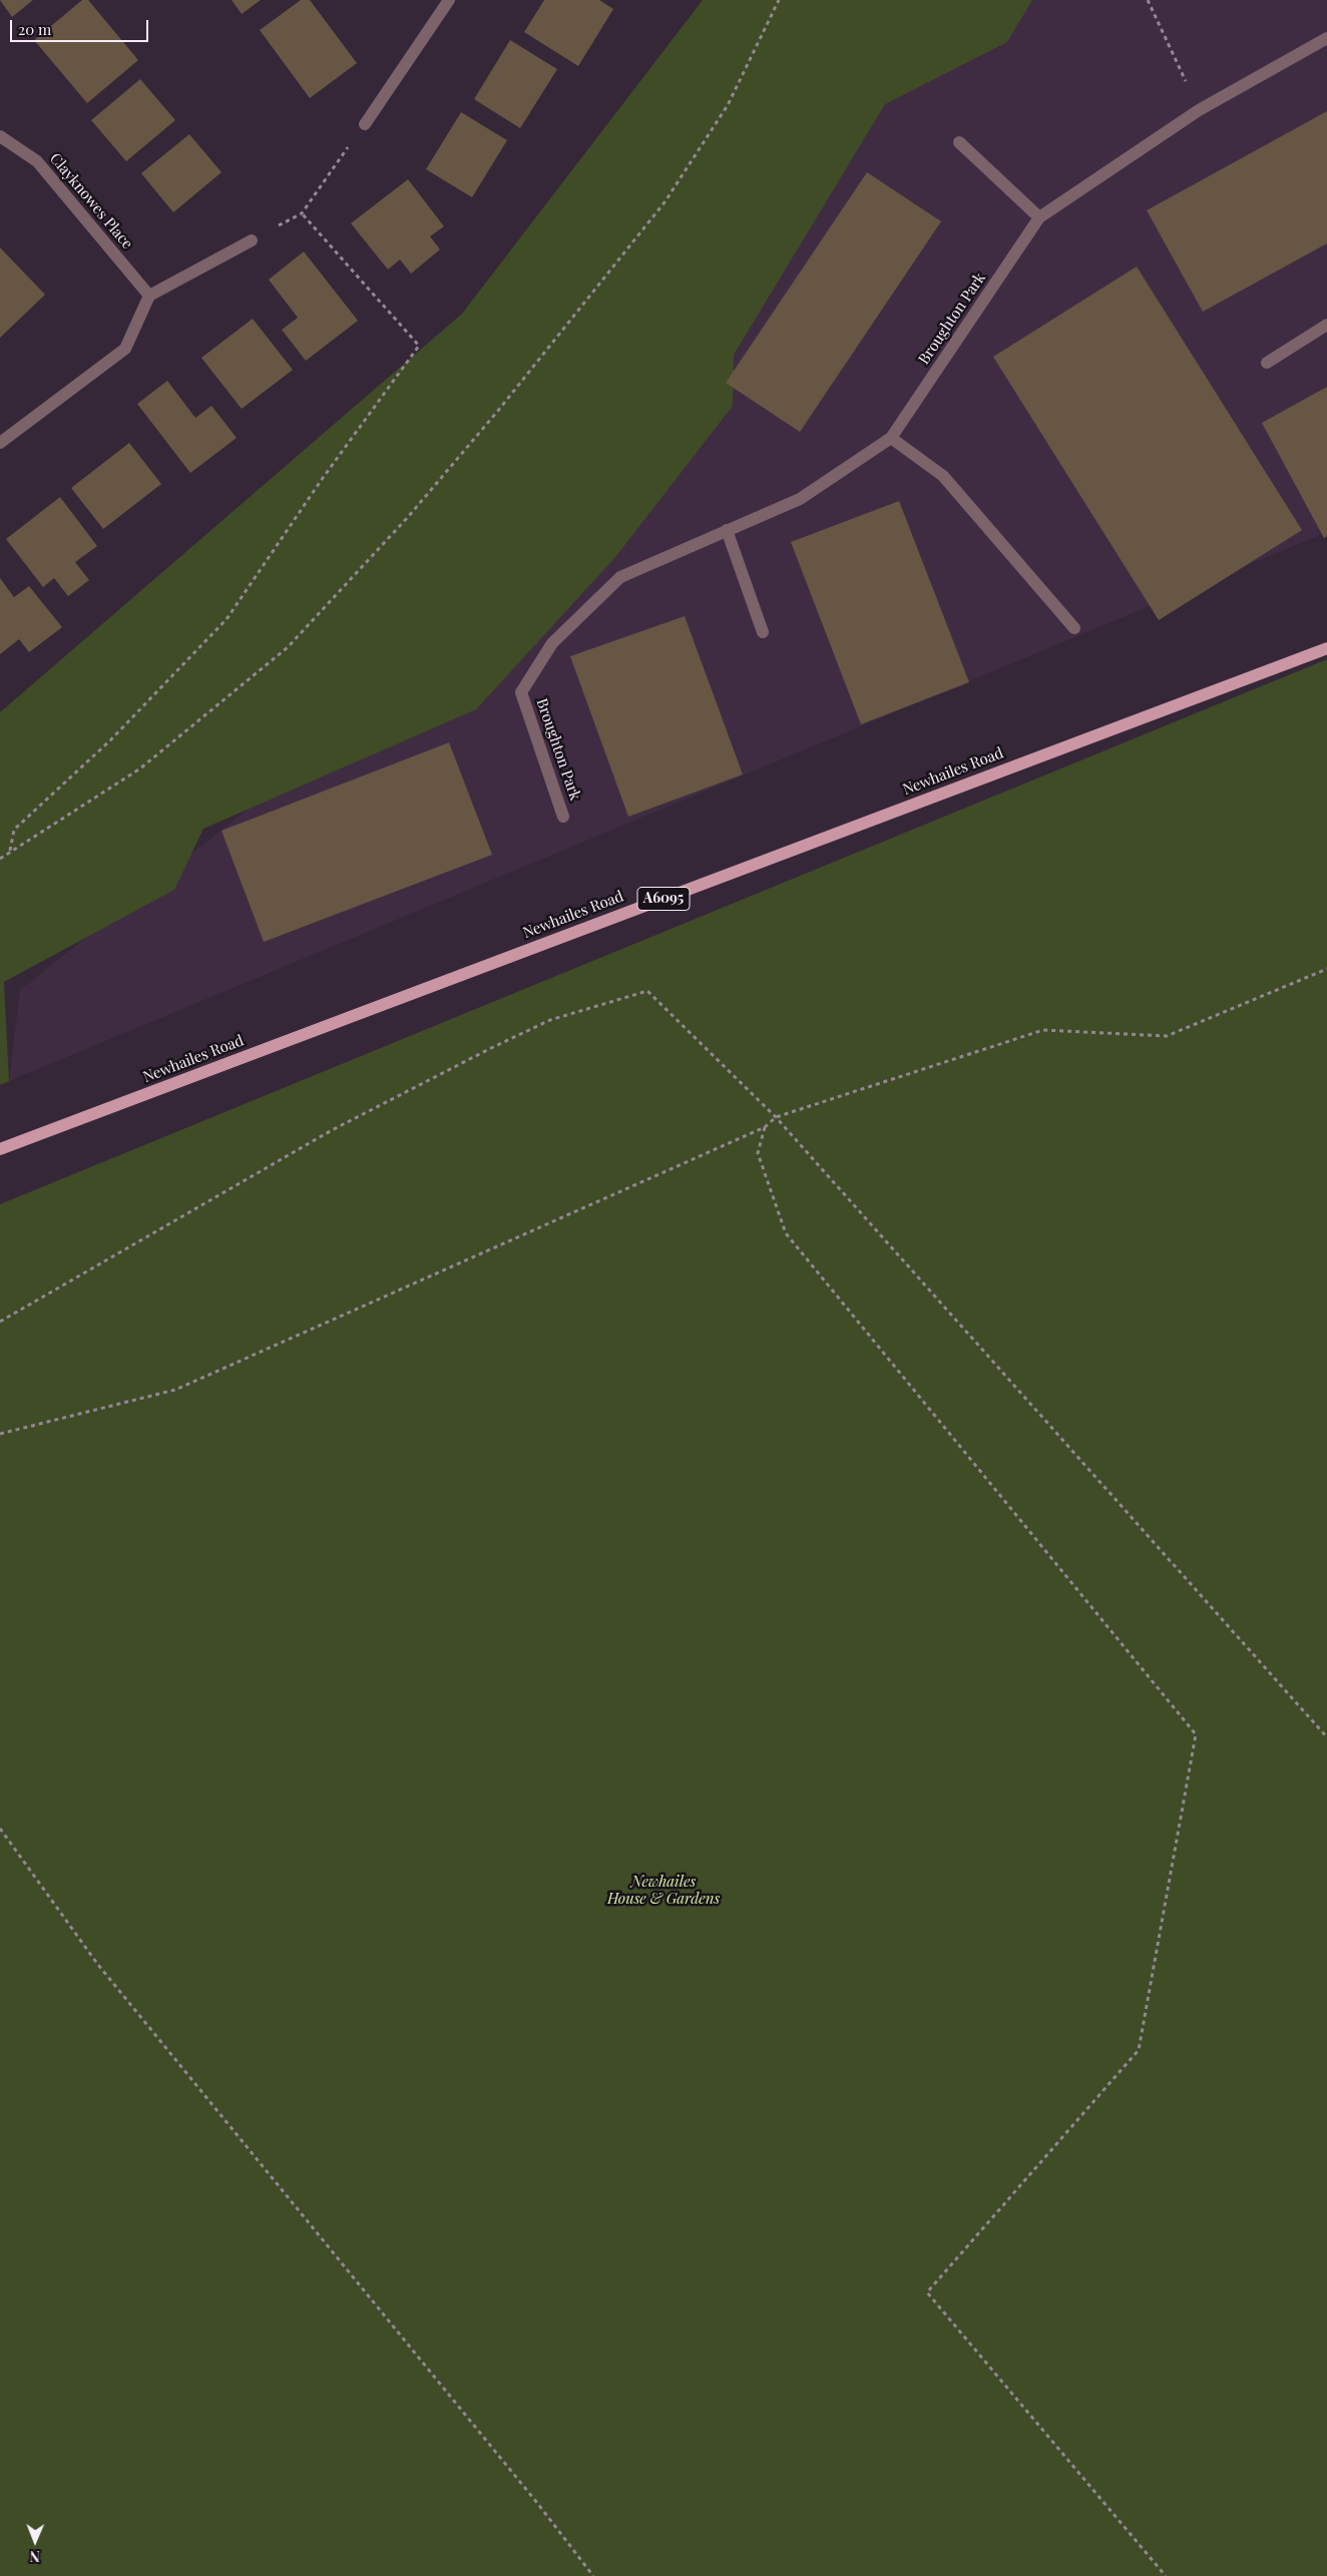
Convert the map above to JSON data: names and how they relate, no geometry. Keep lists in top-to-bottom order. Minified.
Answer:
{"streets":{"main road":["Newhailes Road","A6095"],"street":["Clayknowes Place","Broughton Park"]},"parks":["Newhailes House & Gardens"],"scale_bar":"20 m","north":"bottom"}
